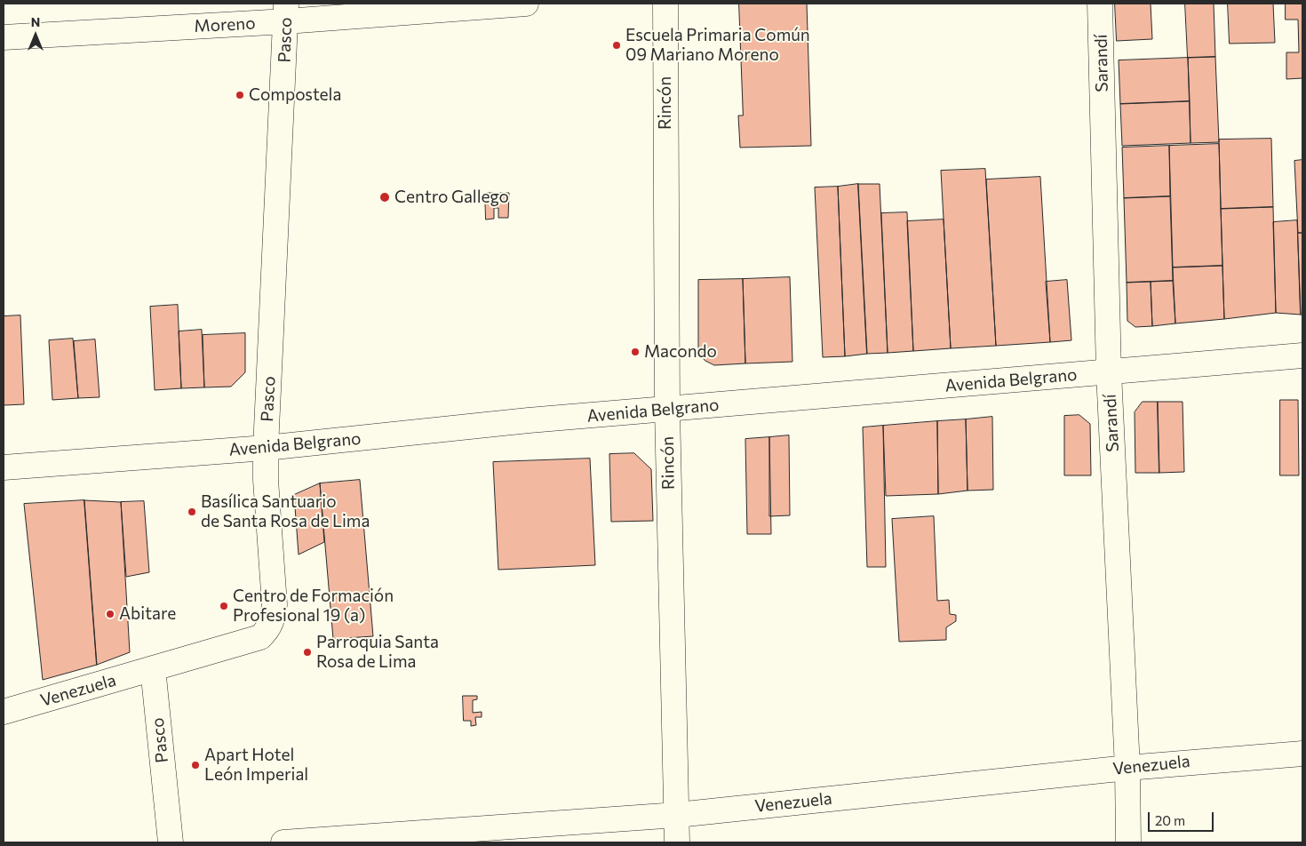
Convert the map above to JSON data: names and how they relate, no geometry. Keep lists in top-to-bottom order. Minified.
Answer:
{"streets":{"street":["Moreno","Pasco","Sarandí","Rincón","Avenida Belgrano","Venezuela"]},"crossings":[["Moreno","Pasco"],["Pasco","Avenida Belgrano"],["Pasco","Venezuela"],["Sarandí","Avenida Belgrano"],["Sarandí","Venezuela"],["Rincón","Avenida Belgrano"],["Rincón","Venezuela"]],"places":["Escuela Primaria Común 09 Mariano Moreno","Compostela","Centro Gallego","Macondo","Basílica Santuario de Santa Rosa de Lima","Centro de Formación Profesional 19 (a)","Abitare","Parroquia Santa Rosa de Lima","Apart Hotel León Imperial"],"scale_bar":"20 m","north":"top"}
